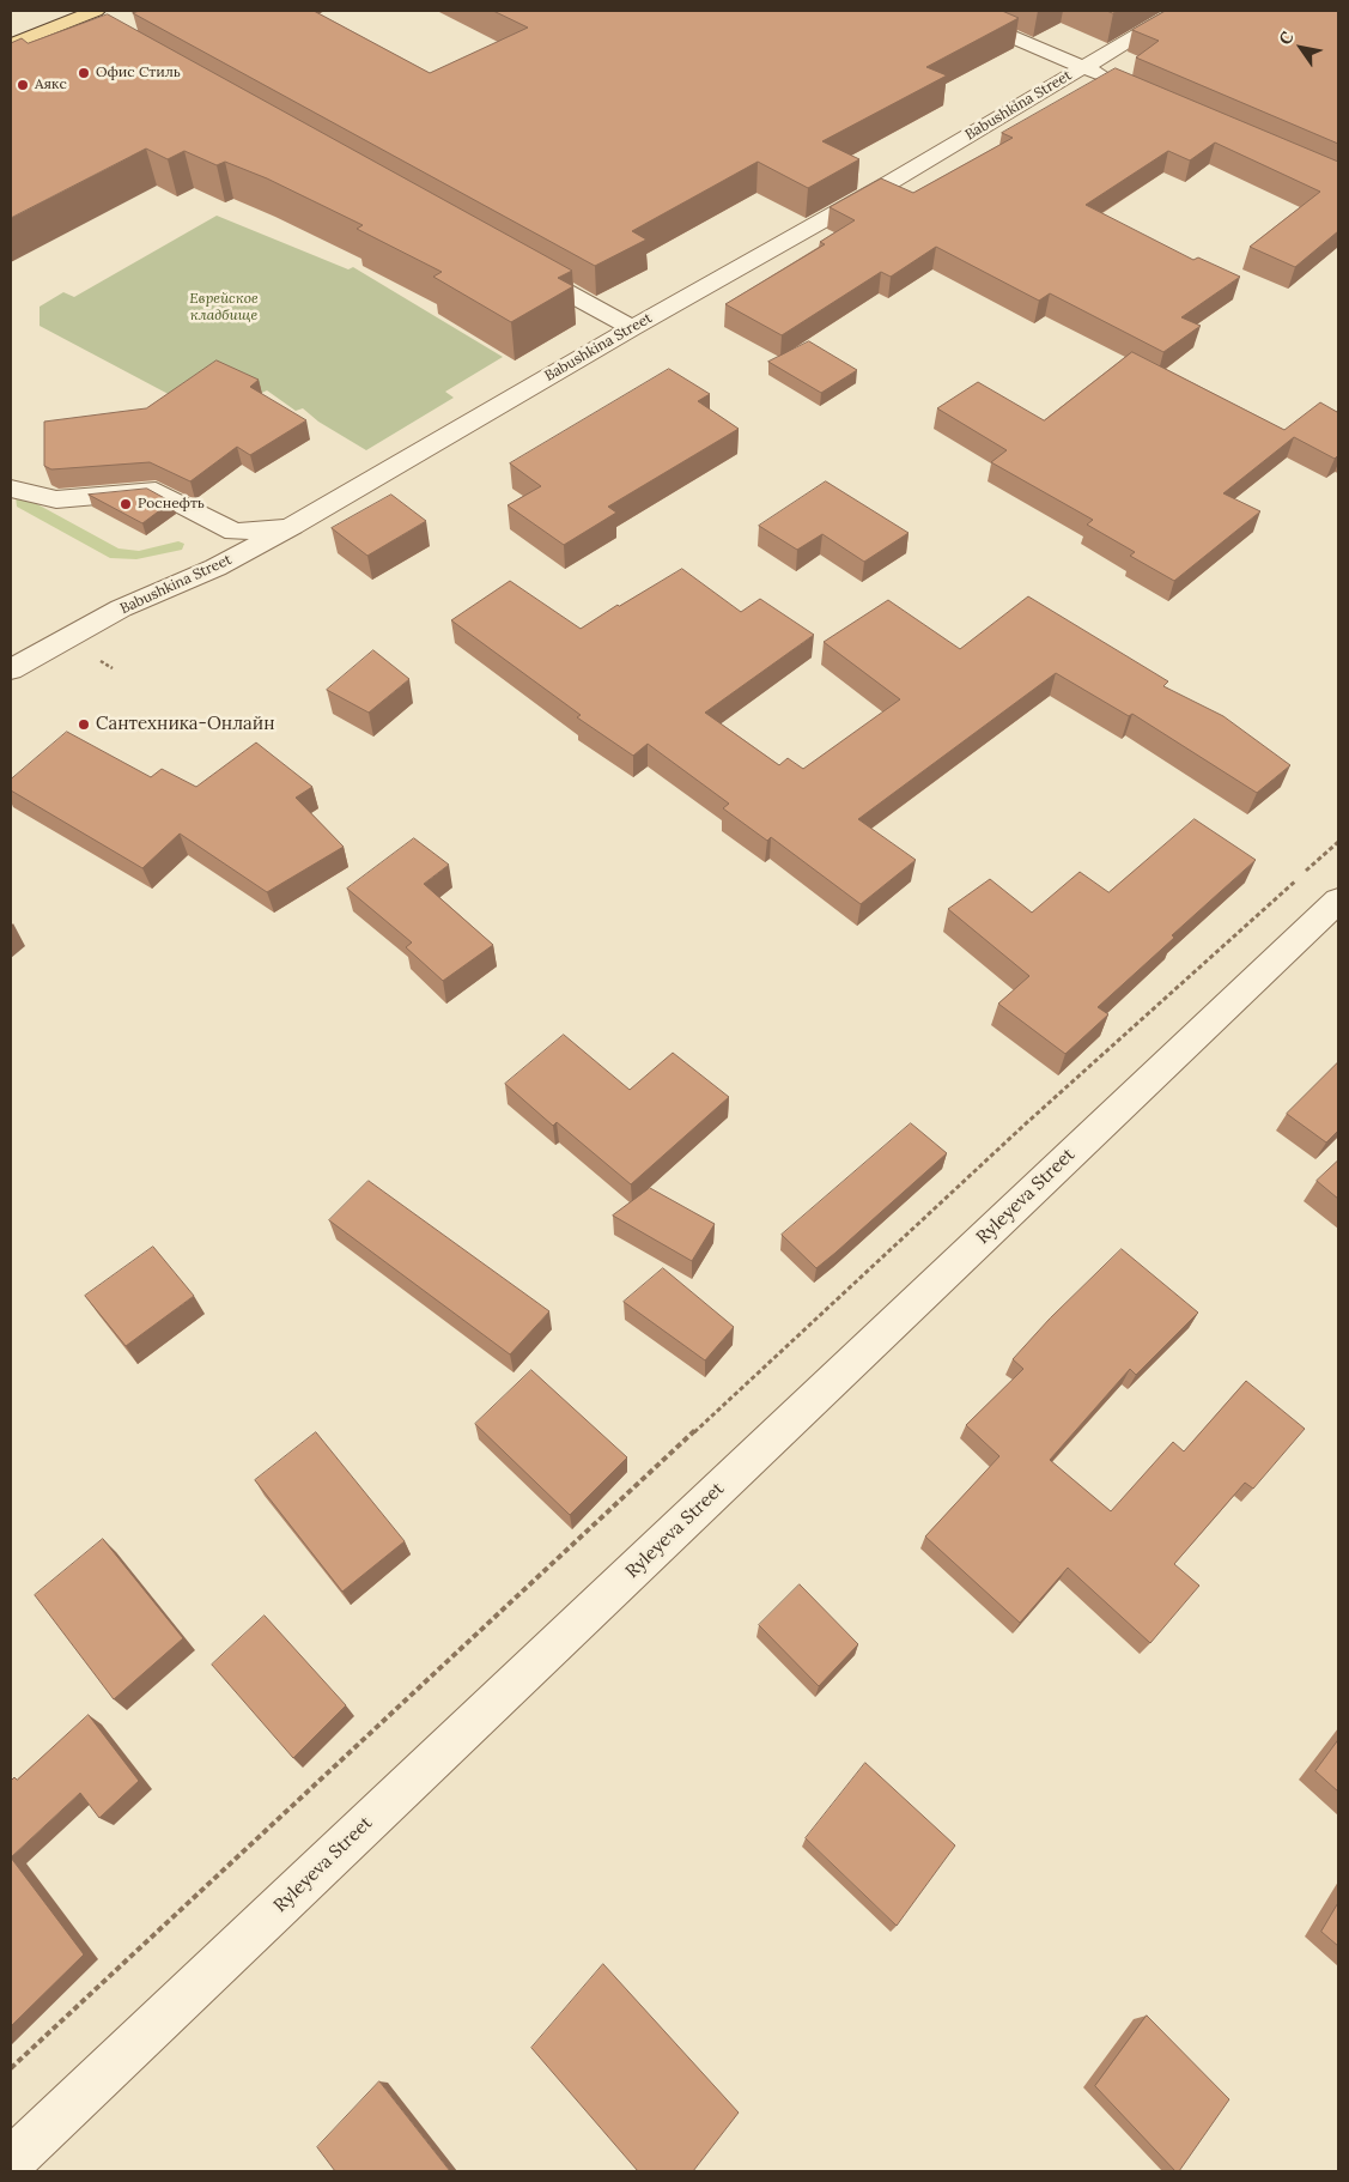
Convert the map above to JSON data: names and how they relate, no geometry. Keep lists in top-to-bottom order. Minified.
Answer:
{"streets":{"street":["Babushkina Street","Ryleyeva Street"]},"parks":["Еврейское кладбище"],"places":["Офис Стиль","Аякс","Роснефть","Сантехника-Онлайн"],"north":"top left"}
